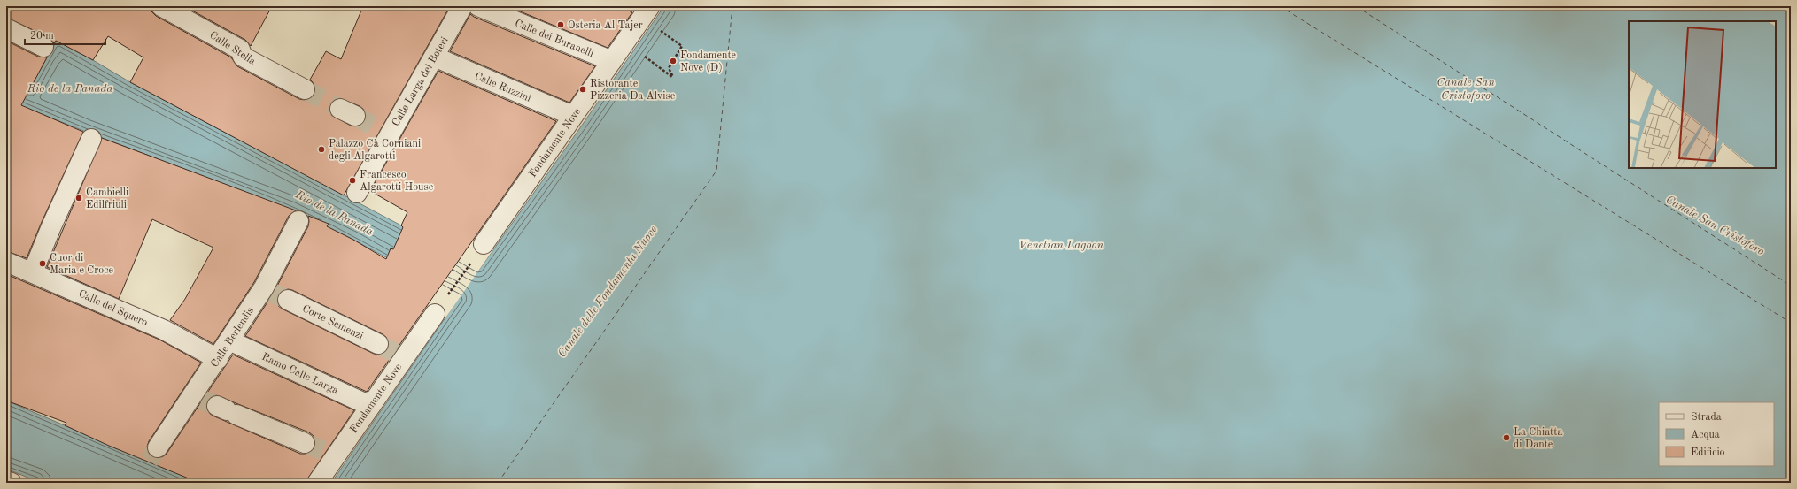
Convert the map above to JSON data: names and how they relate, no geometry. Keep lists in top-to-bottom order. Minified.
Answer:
{"streets":{"street":["Calle dei Buranelli","Calle Stella","Calle Larga dei Boteri","Calle Ruzzini","Fondamente Nove","Calle del Squero","Corte Semenzi","Calle Berlendis","Ramo Calle Larga"]},"crossings":[["Calle dei Buranelli","Fondamente Nove"],["Calle Larga dei Boteri","Calle Ruzzini"],["Calle Ruzzini","Fondamente Nove"],["Fondamente Nove","Corte Semenzi"],["Fondamente Nove","Ramo Calle Larga"],["Calle del Squero","Calle Berlendis"],["Corte Semenzi","Calle Berlendis"],["Calle Berlendis","Ramo Calle Larga"]],"water":["Canale San Cristoforo","Rio de la Panada","Venetian Lagoon","Canale delle Fondamenta Nuove"],"places":["Osteria Al Tajer","Fondamente Nove (D)","Ristorante Pizzeria Da Alvise","Palazzo Cà Corniani degli Algarotti","Francesco Algarotti House","Cambielli Edilfriuli","Cuor di Maria e Croce","La Chiatta di Dante"],"legend":["Strada","Acqua","Edificio"],"scale_bar":"20 m"}
